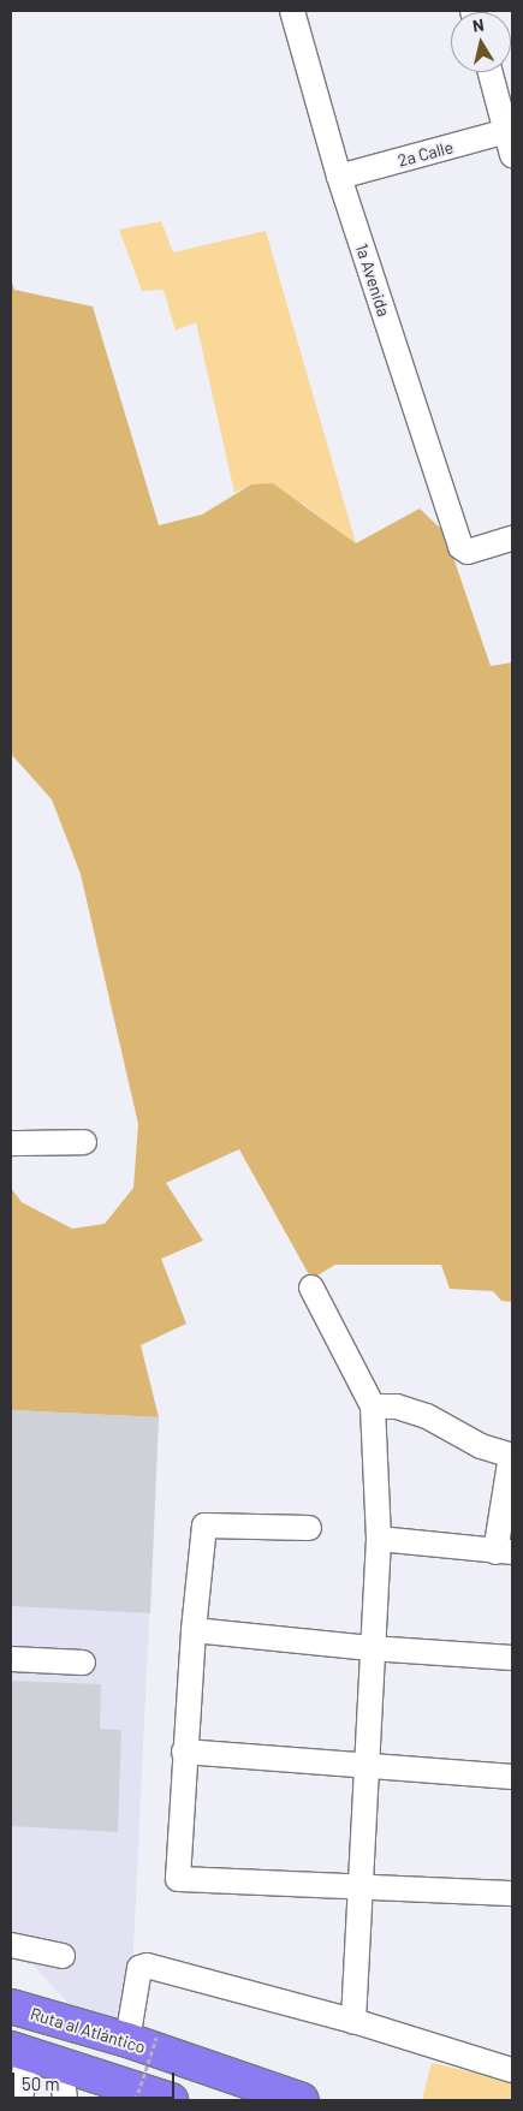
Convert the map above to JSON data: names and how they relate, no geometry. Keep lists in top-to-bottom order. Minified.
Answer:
{"streets":{"highway":["Ruta al Atlántico"],"street":["2a Calle","1a Avenida"]},"crossings":[["2a Calle","1a Avenida"]],"scale_bar":"50 m","north":"top"}
